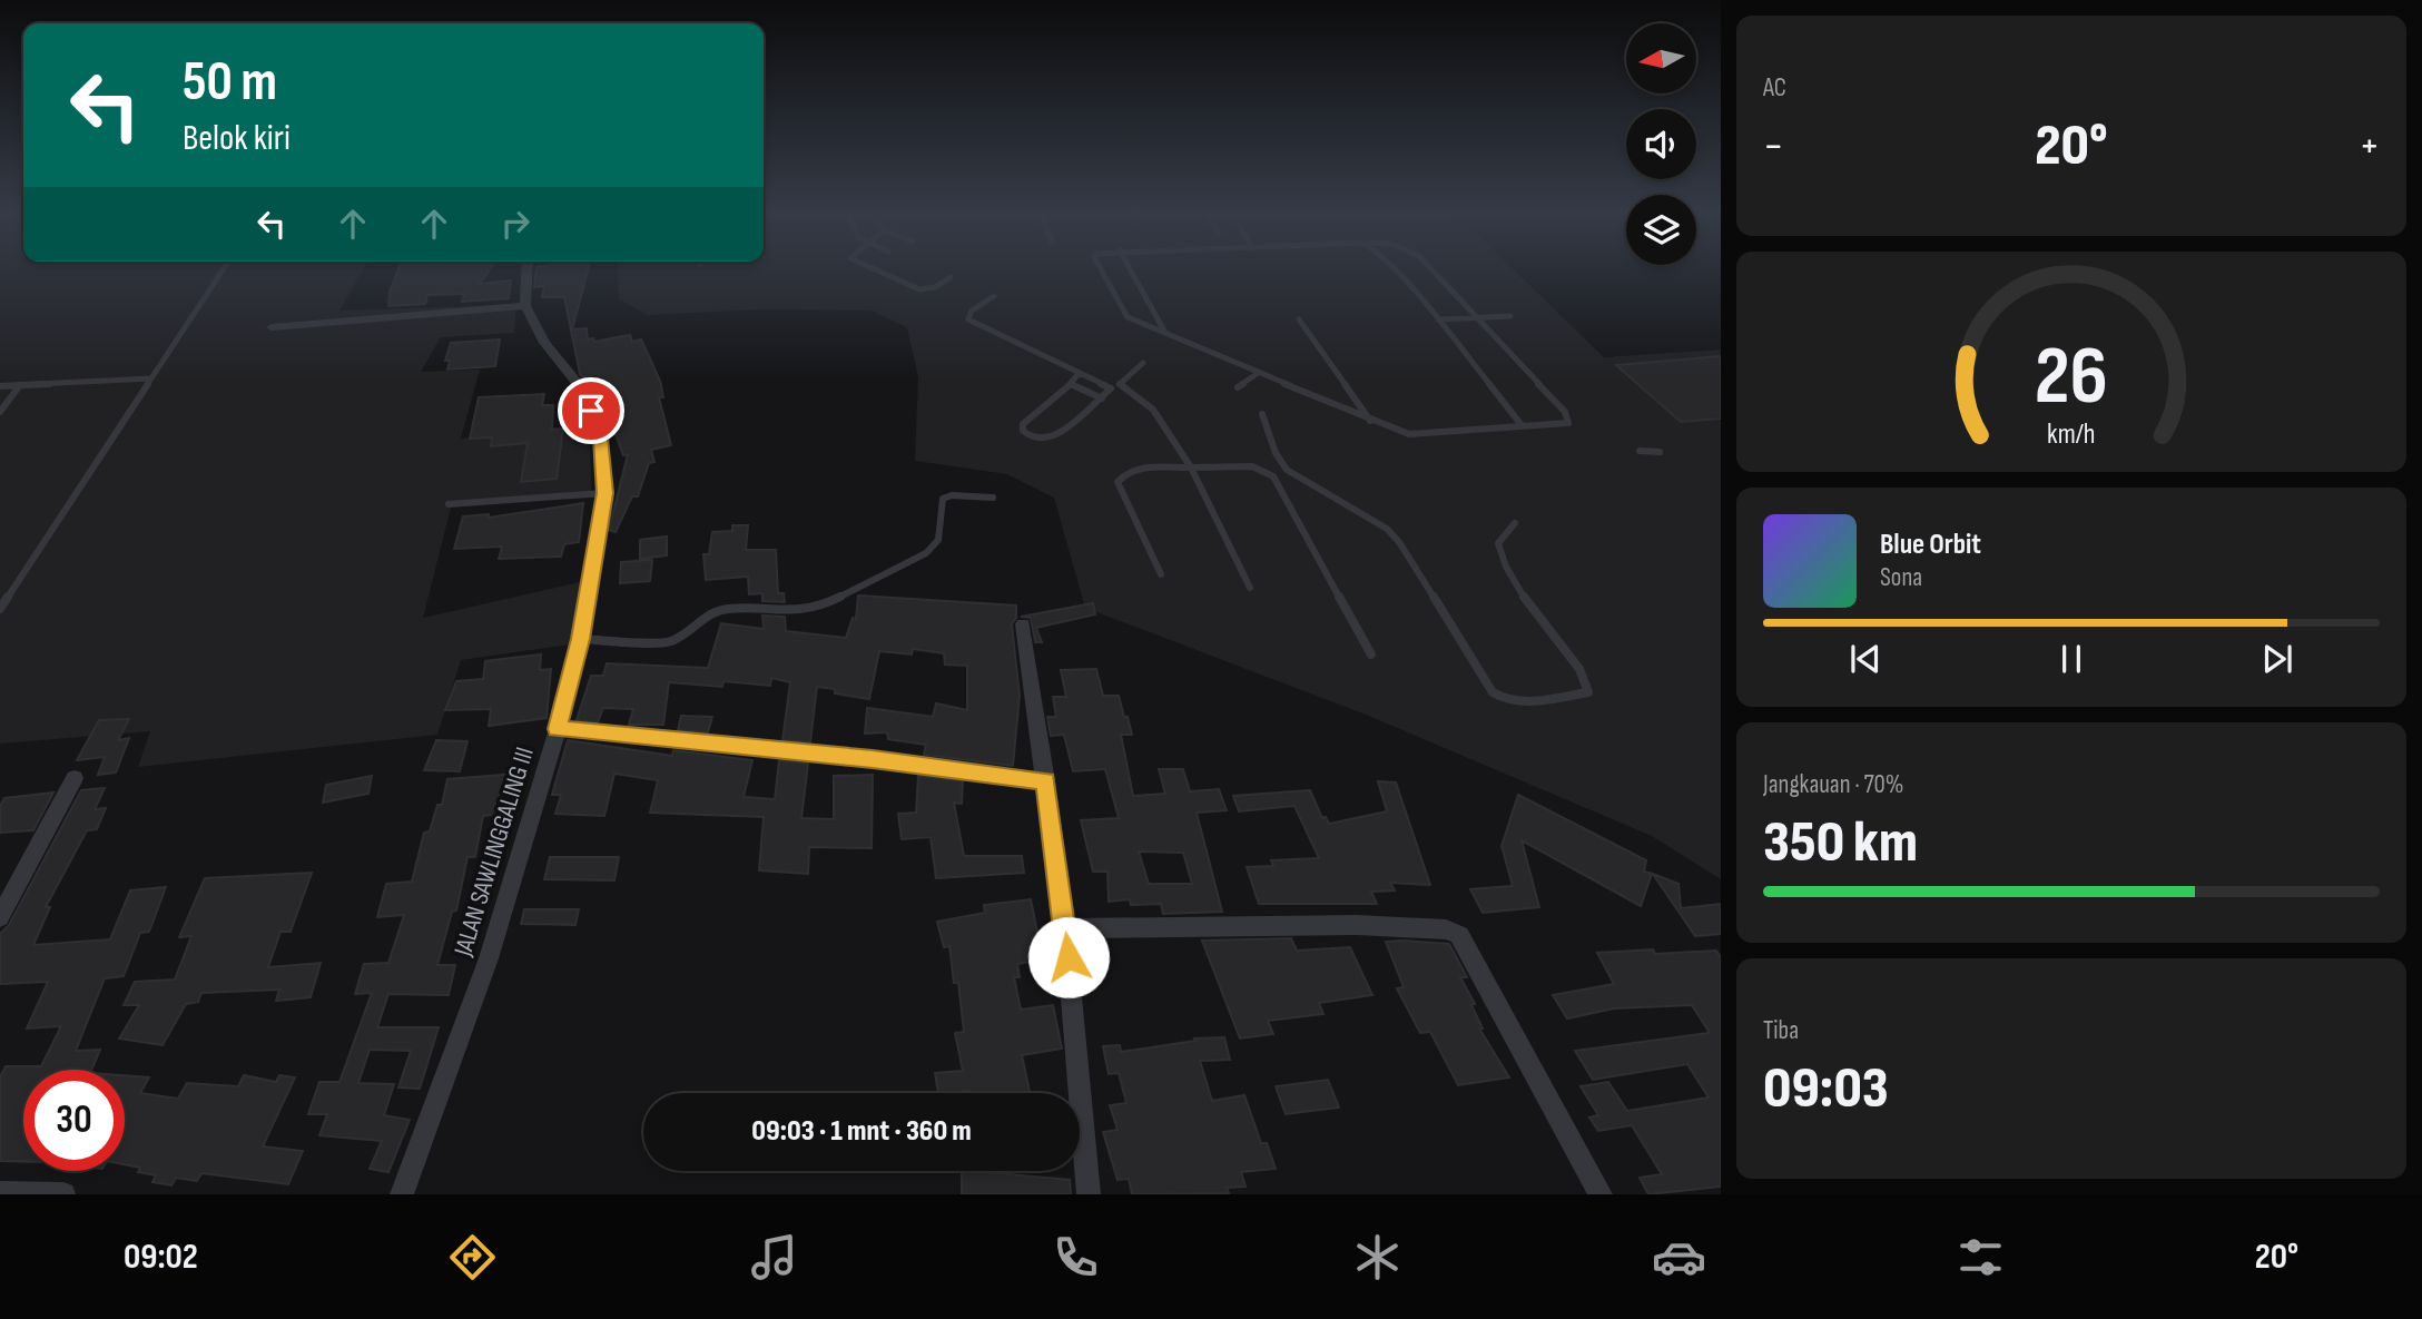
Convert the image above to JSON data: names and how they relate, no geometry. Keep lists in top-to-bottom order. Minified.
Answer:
{"streets":{"street":["JALAN SAWLINGGALING III"]},"north":"left","page":{"tile":["AC",["Jangkauan · 70%","350 km"],["Tiba","09:03"]],"turn":["50 m","Belok kiri"],"heat":["−","20°","+"],"song":["Blue Orbit","Sona"],"limit":"30","trip":"09:03 · 1 mnt · 360 m","tabs":["09:02","20°"],"gauge":["26","km/h"]}}
